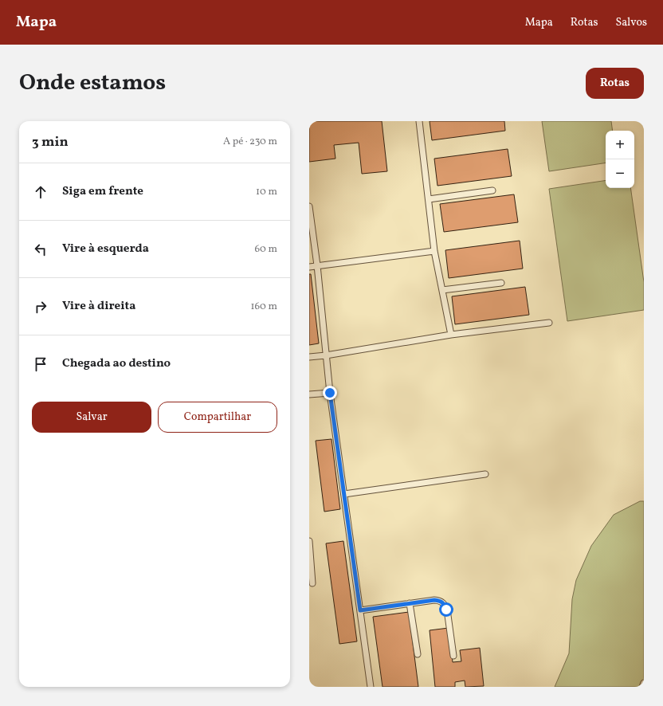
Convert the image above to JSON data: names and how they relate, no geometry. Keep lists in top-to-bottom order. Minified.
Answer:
{"page":{"header":"Mapa","nav":["Mapa","Rotas","Salvos"],"title":"Onde estamos","buttons":["Rotas",["Salvar","Compartilhar"]],"heading":["3 min","A pé · 230 m"],"map_buttons":["+","−"],"list":[["Siga em frente","10 m"],["Vire à esquerda","60 m"],["Vire à direita","160 m"],"Chegada ao destino"]}}
